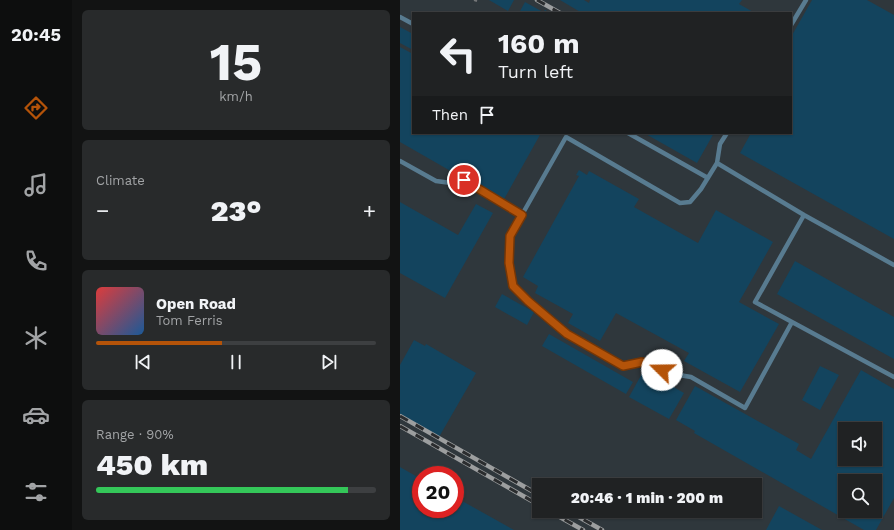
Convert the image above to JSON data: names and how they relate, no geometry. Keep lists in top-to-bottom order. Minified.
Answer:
{"page":{"tabs":"20:45","tile":[["15","km/h"],"Climate",["Range · 90%","450 km"]],"turn":["160 m","Turn left"],"then":"Then","heat":["−","23°","+"],"song":["Open Road","Tom Ferris"],"limit":"20","trip":"20:46 · 1 min · 200 m"}}
